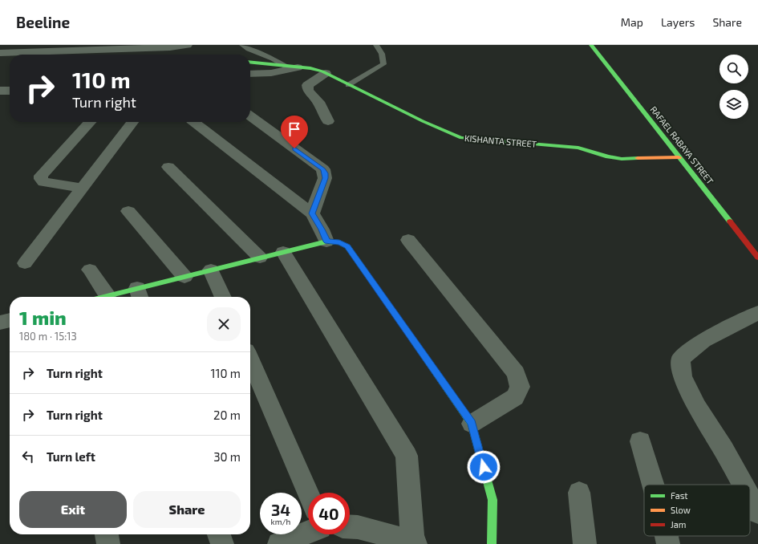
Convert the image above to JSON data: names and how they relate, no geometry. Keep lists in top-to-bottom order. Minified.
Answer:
{"streets":{"street":["KISHANTA STREET","RAFAEL RABAYA STREET"]},"crossings":[["KISHANTA STREET","RAFAEL RABAYA STREET"]],"legend":["Fast","Slow","Jam"],"page":{"header":"Beeline","nav":["Map","Layers","Share"],"turn":["110 m","Turn right"],"heading":["1 min","180 m · 15:13"],"list":[{"name":"Turn right","value":"110 m"},{"name":"Turn right","value":"20 m"},{"name":"Turn left","value":"30 m"}],"buttons":["Exit","Share"],"speed":"34 km/h","limit":"40"}}
